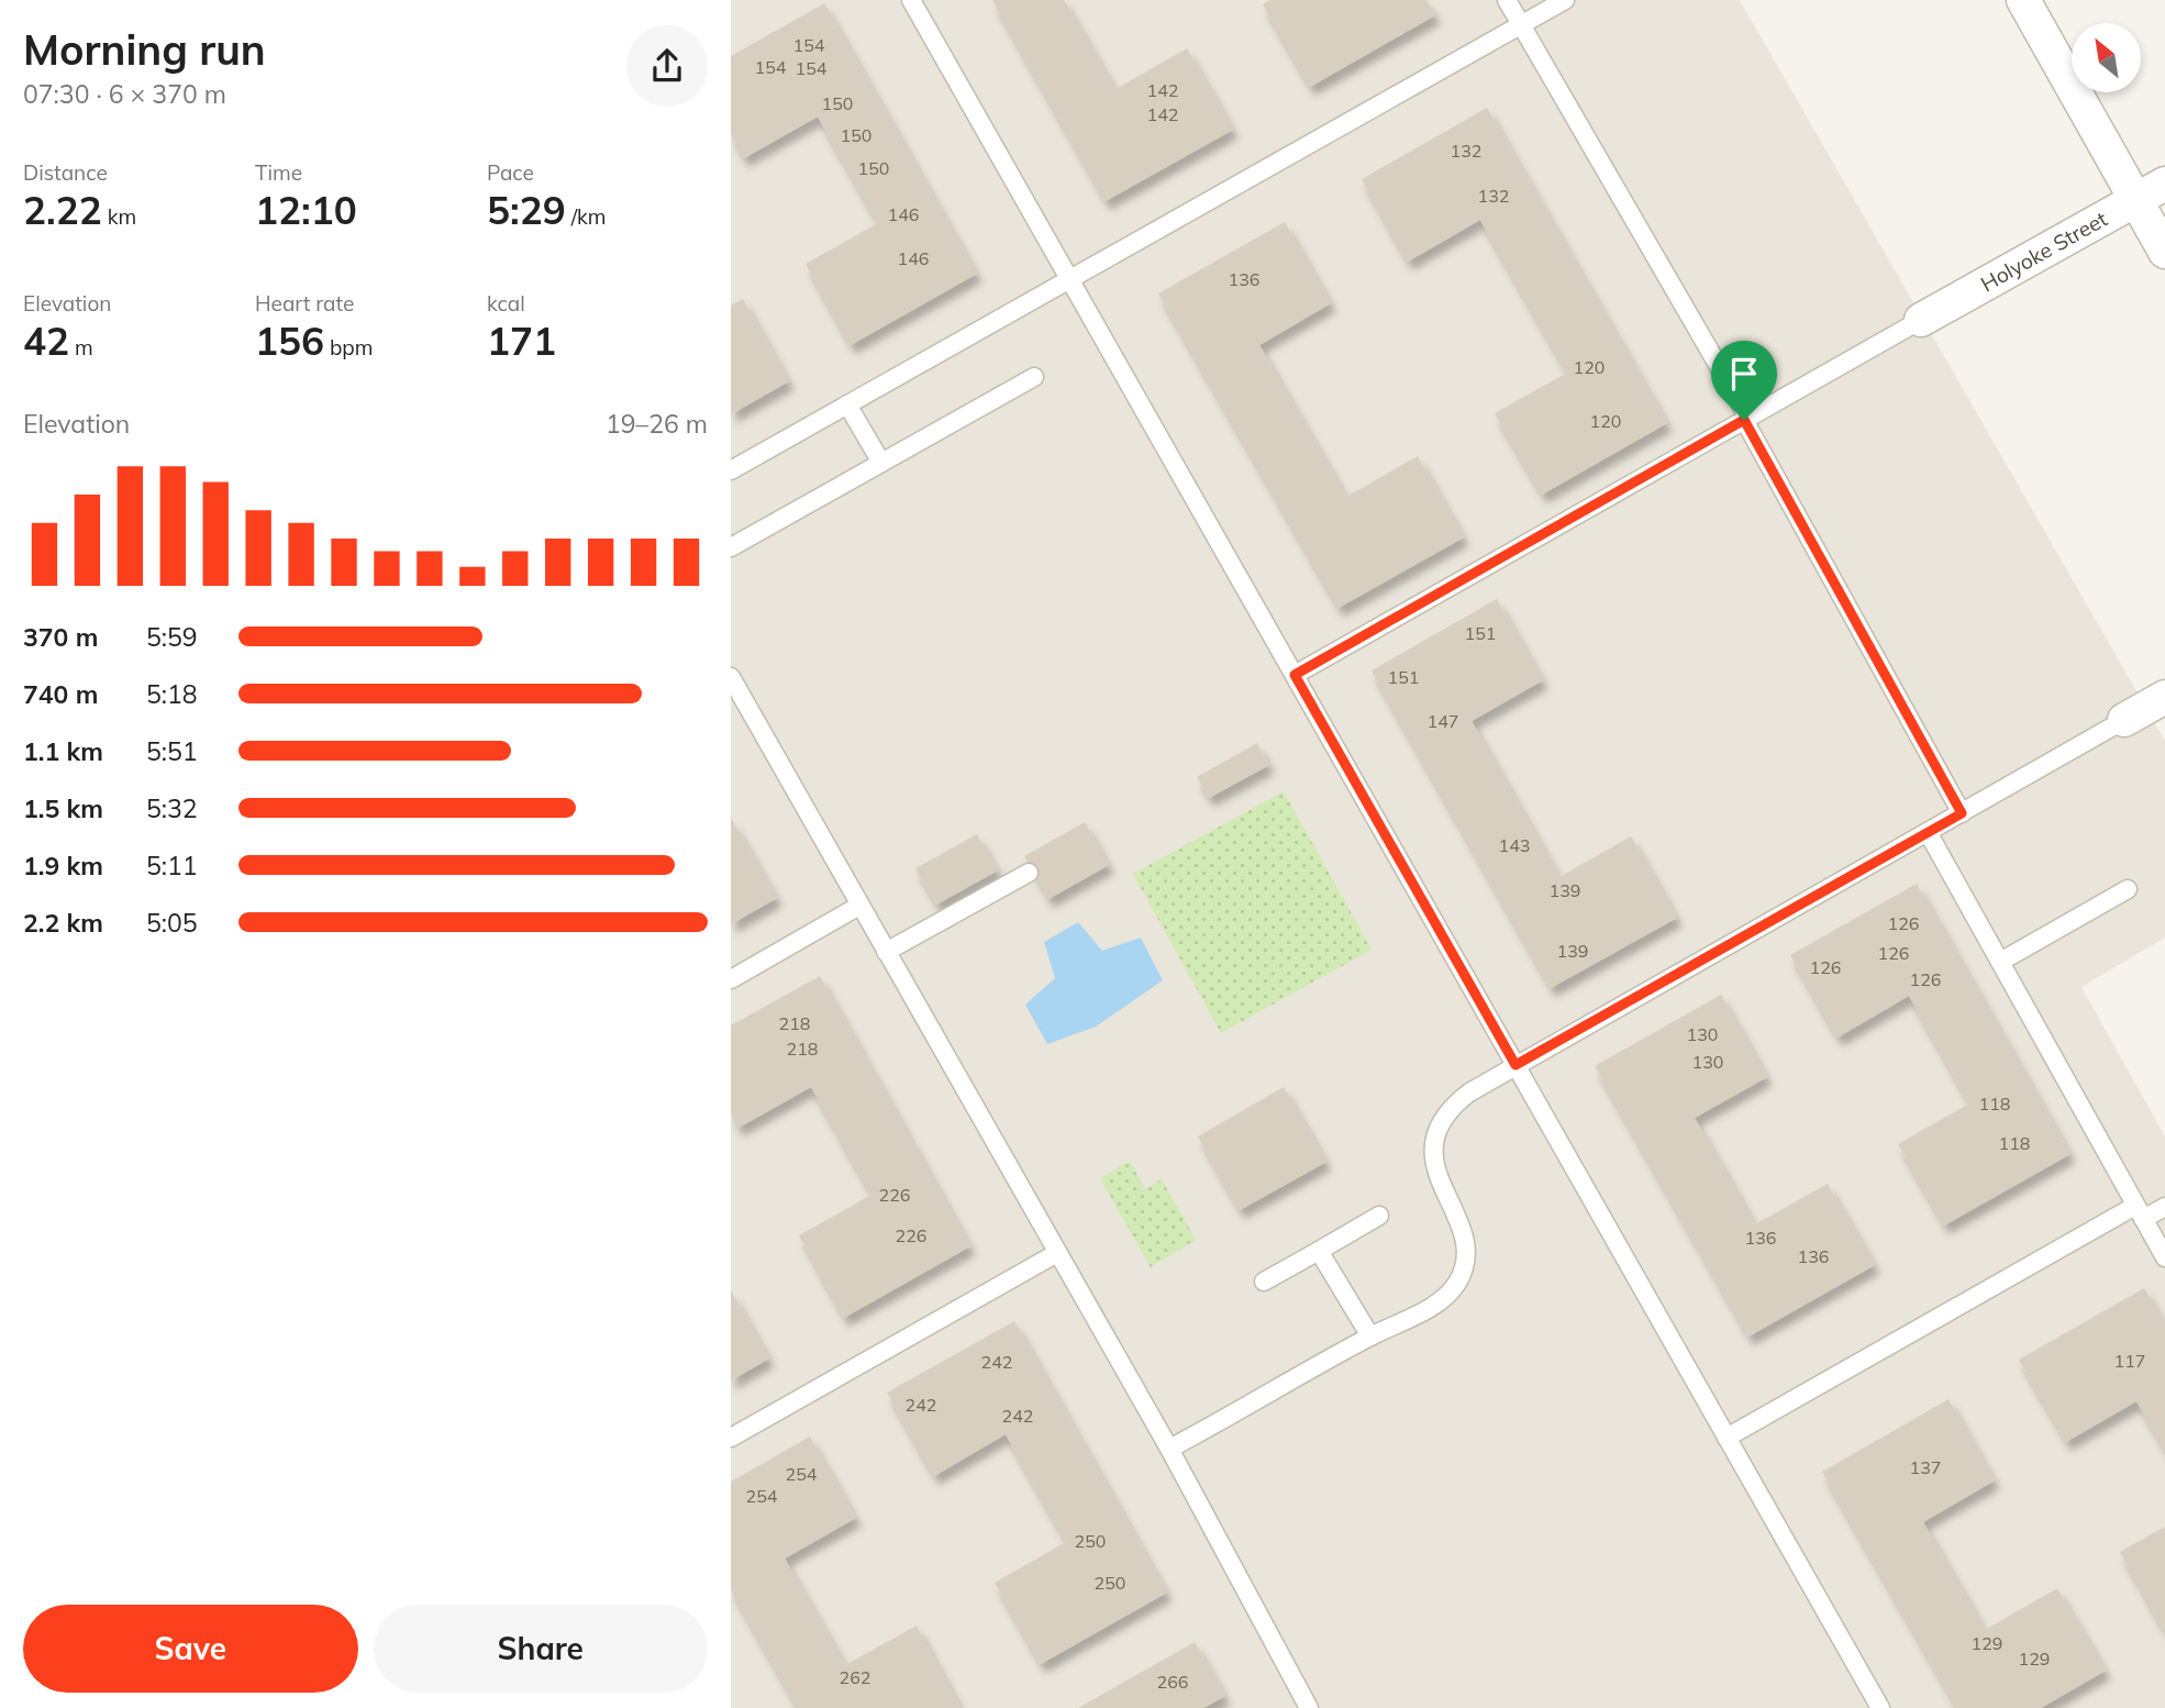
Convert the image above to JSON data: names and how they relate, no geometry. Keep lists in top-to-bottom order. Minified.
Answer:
{"streets":{"street":["Holyoke Street"]},"house_numbers":["154","154","154","142","150","142","150","132","150","132","146","146","136","120","120","151","151","147","143","139","126","139","126","126","126","218","130","218","130","118","118","226","226","136","136","117","242","242","242","137","254","254","250","250","129","129","262","266"],"north":"top left","page":{"heading":["Morning run","07:30 · 6 × 370 m"],"stats":[["Distance","2.22 km"],["Time","12:10"],["Pace","5:29 /km"],["Elevation","42 m"],["Heart rate","156 bpm"],["kcal","171"]],"chart":["Elevation","19–26 m"],"list":[{"name":"370 m","note":"5:59"},{"name":"740 m","note":"5:18"},{"name":"1.1 km","note":"5:51"},{"name":"1.5 km","note":"5:32"},{"name":"1.9 km","note":"5:11"},{"name":"2.2 km","note":"5:05"}],"buttons":["Save","Share"]}}
